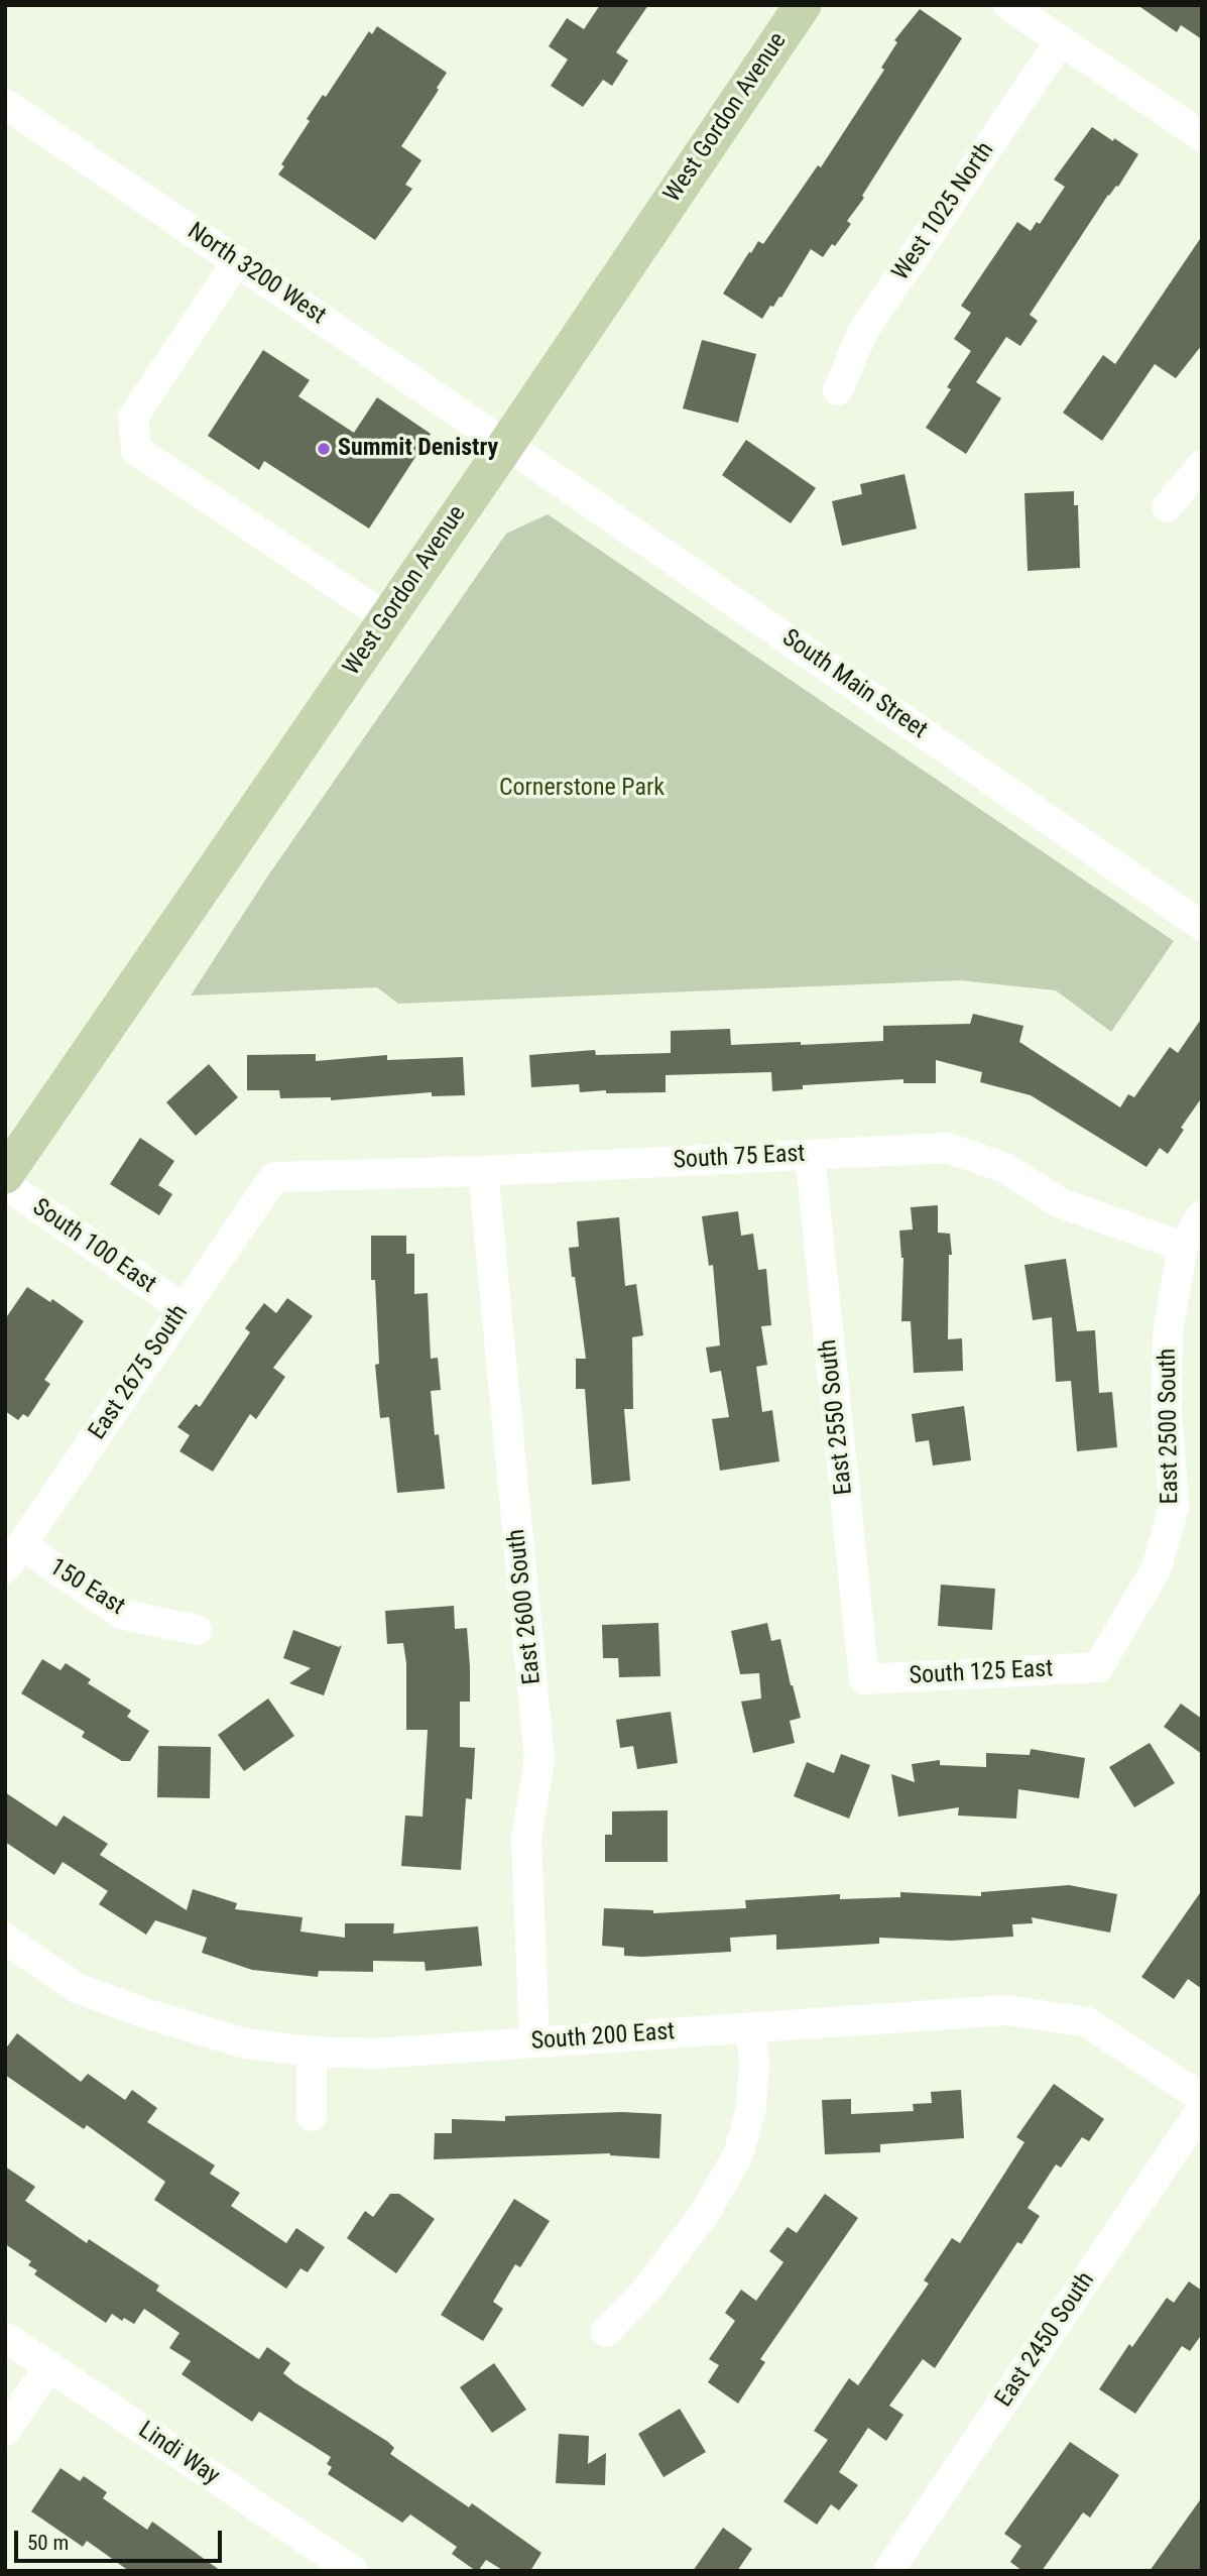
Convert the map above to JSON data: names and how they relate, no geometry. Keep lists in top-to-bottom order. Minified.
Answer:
{"streets":{"main road":["West Gordon Avenue"],"street":["West 1025 North","North 3200 West","South Main Street","South 75 East","South 100 East","East 2675 South","East 2550 South","East 2500 South","150 East","East 2600 South","South 125 East","South 200 East","East 2450 South","Lindi Way"]},"crossings":[["West Gordon Avenue","North 3200 West"],["West Gordon Avenue","South Main Street"],["North 3200 West","South Main Street"],["South 75 East","East 2675 South"],["South 75 East","East 2550 South"],["South 75 East","East 2500 South"],["South 75 East","East 2600 South"],["South 100 East","East 2675 South"],["East 2675 South","150 East"],["East 2550 South","South 125 East"],["East 2500 South","South 125 East"],["East 2600 South","South 200 East"]],"parks":["Cornerstone Park"],"places":["Summit Denistry"],"scale_bar":"50 m"}
